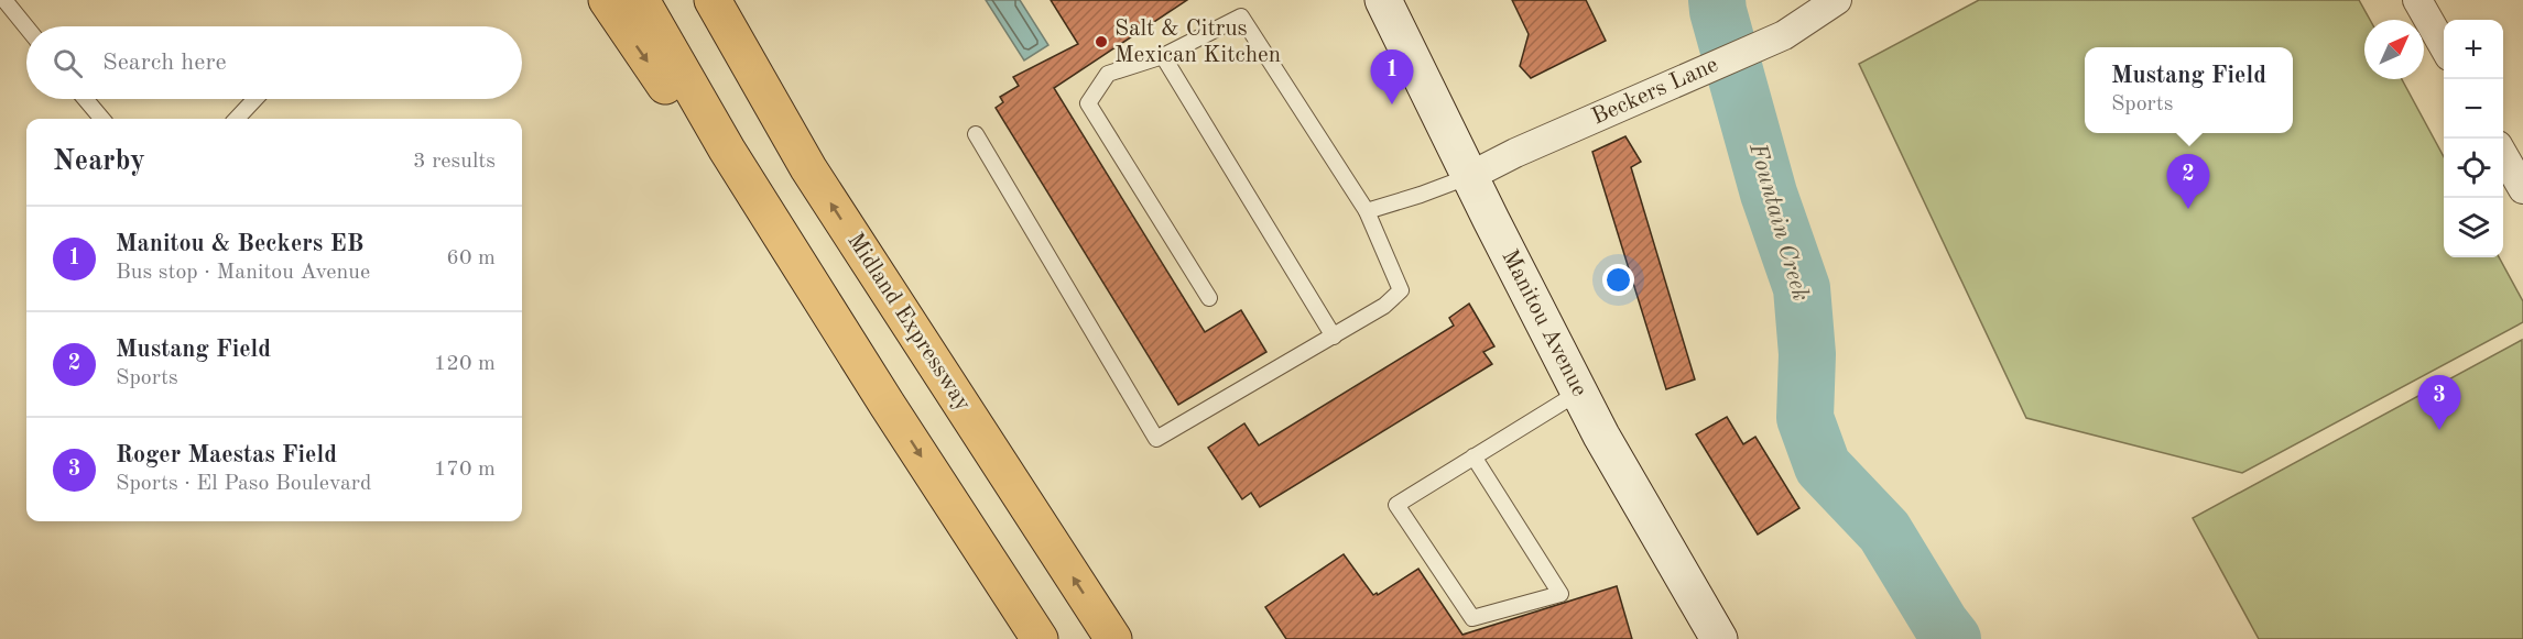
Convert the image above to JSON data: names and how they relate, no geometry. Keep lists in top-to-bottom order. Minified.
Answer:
{"streets":{"highway":["Midland Expressway"],"main road":["Manitou Avenue"],"street":["Beckers Lane"]},"crossings":[["Beckers Lane","Manitou Avenue"]],"water":["Fountain Creek"],"places":["Salt & Citrus Mexican Kitchen"],"north":"top right","page":{"map_buttons":["+","−"],"search":"Search here","popup":["Mustang Field","Sports"],"pins":["1","2","3"],"heading":["Nearby","3 results"],"list":[{"mark":"1","name":"Manitou & Beckers EB","note":"Bus stop · Manitou Avenue","value":"60 m"},{"mark":"2","name":"Mustang Field","note":"Sports","value":"120 m"},{"mark":"3","name":"Roger Maestas Field","note":"Sports · El Paso Boulevard","value":"170 m"}]}}
